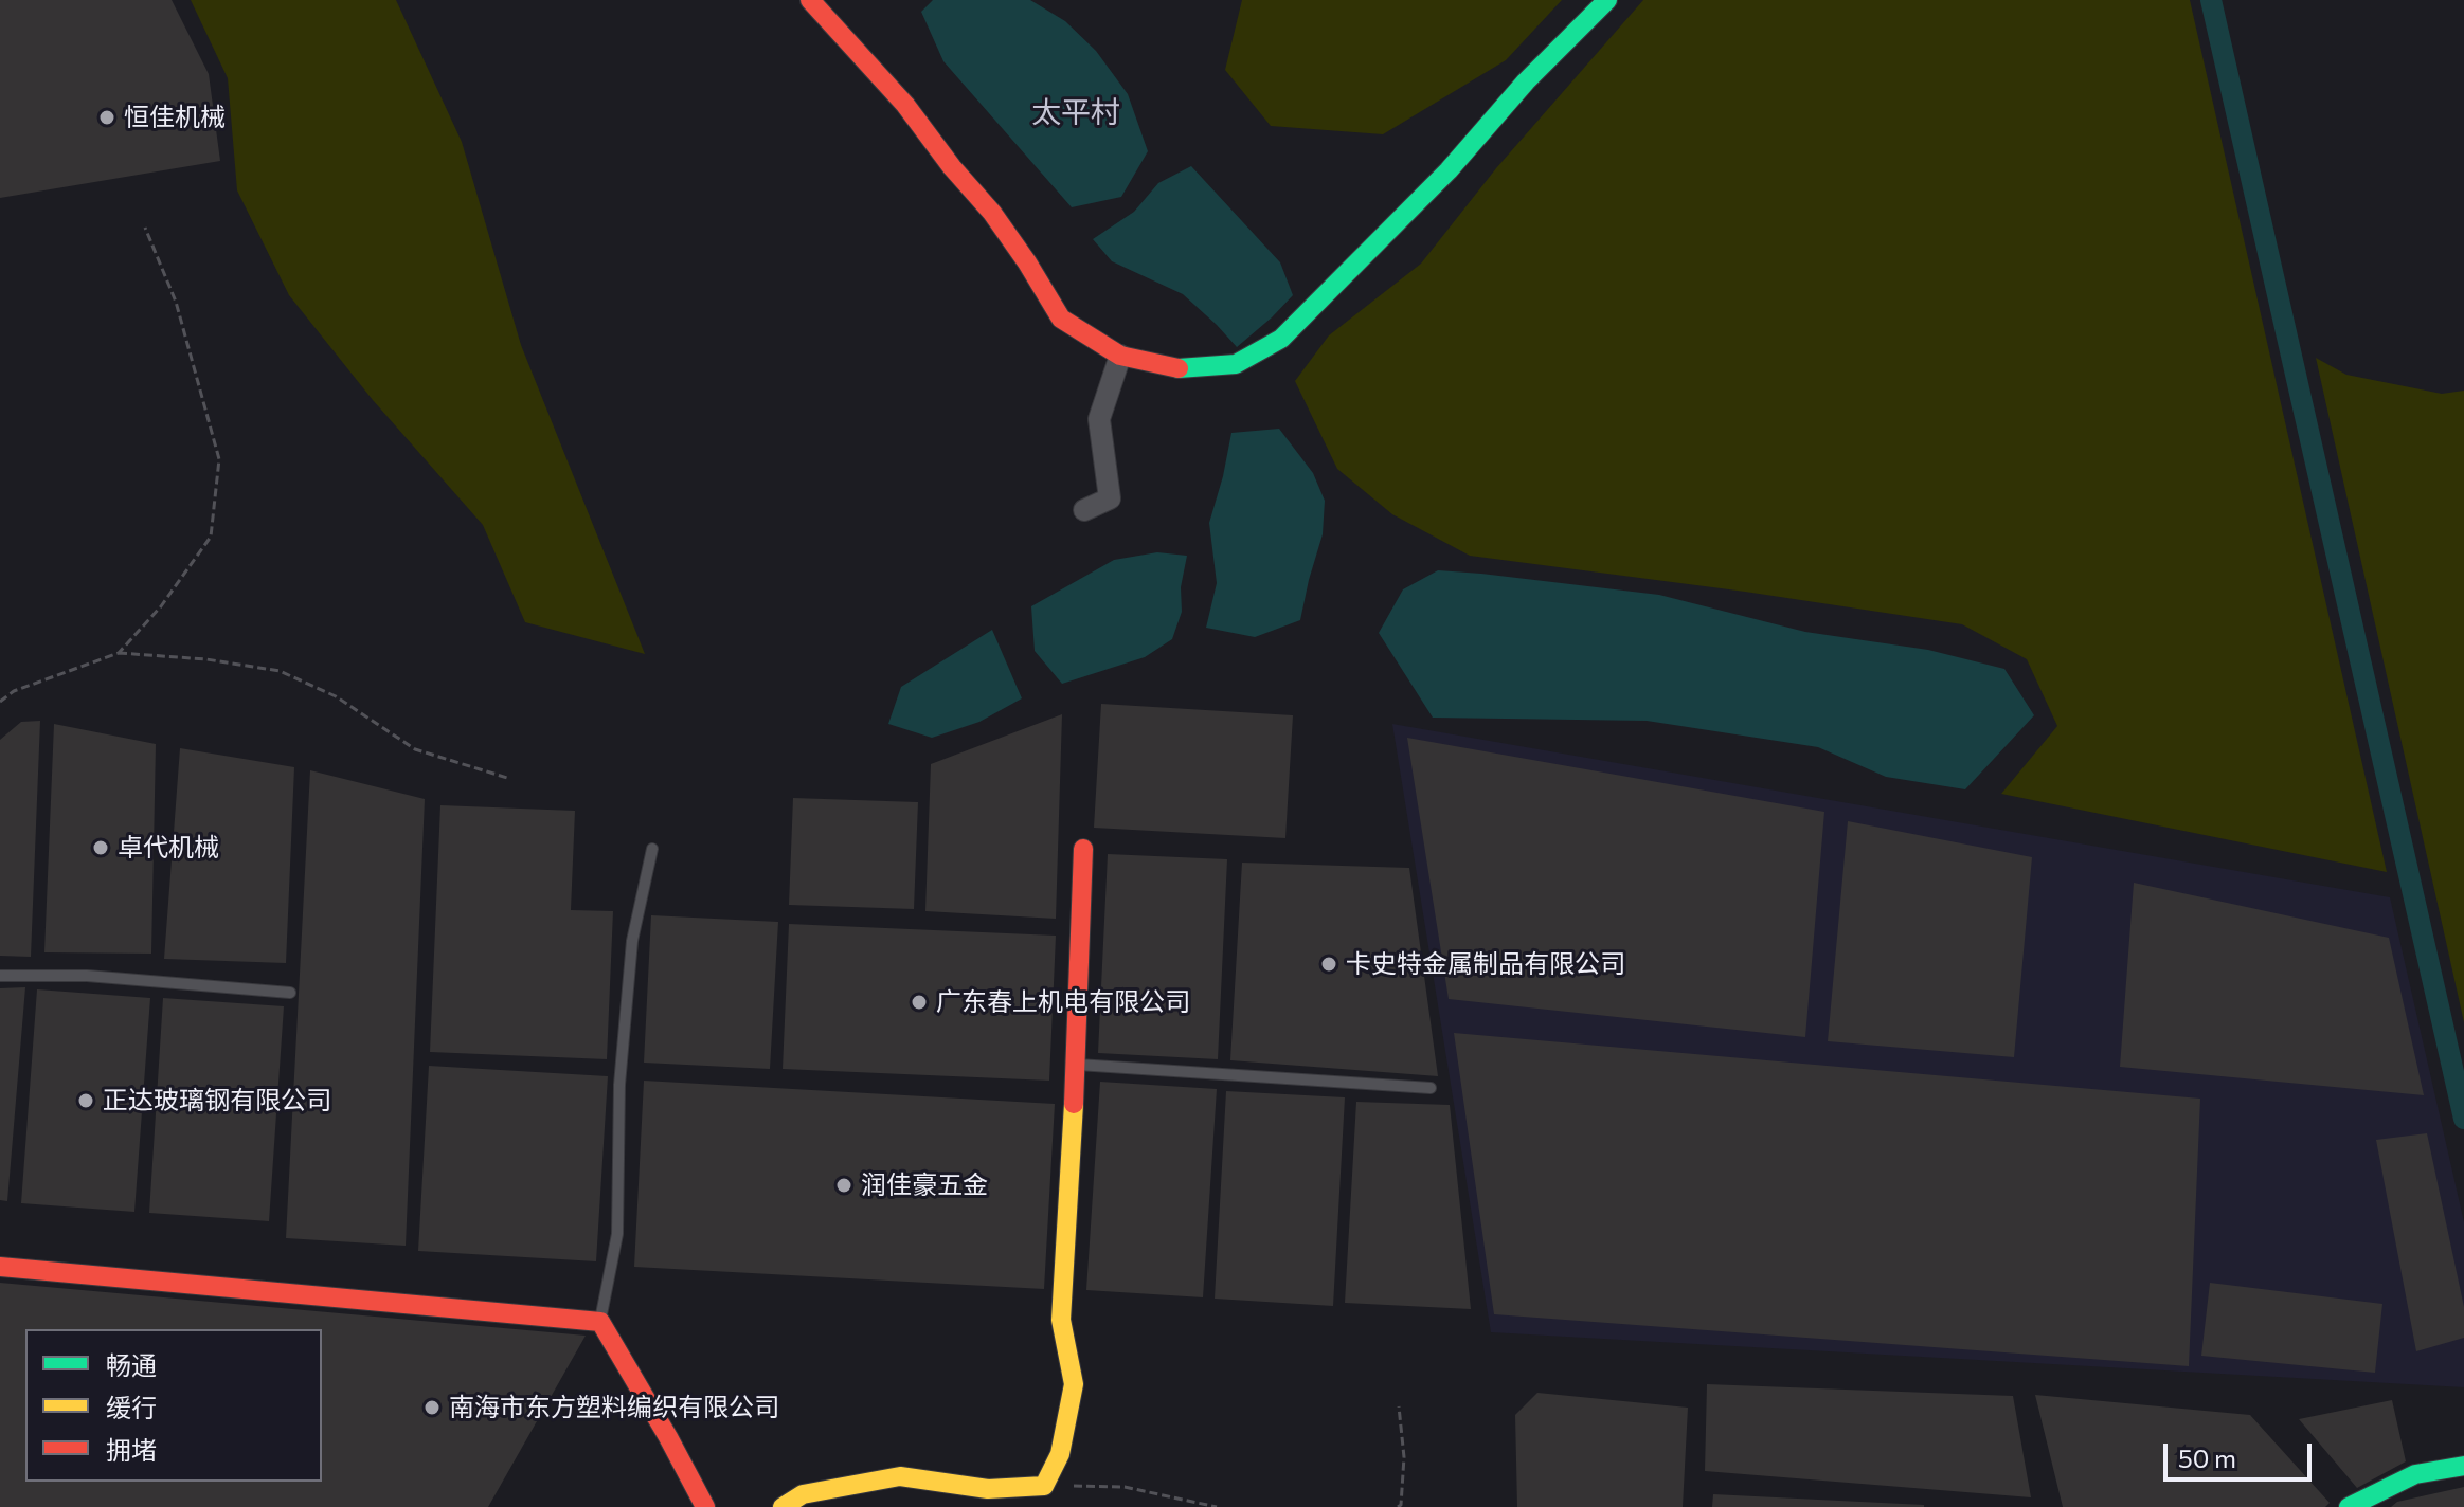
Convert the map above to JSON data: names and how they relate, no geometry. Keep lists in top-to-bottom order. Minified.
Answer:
{"districts":["太平村"],"places":["恒佳机械","卓代机械","卡史特金属制品有限公司","广东春上机电有限公司","正达玻璃钢有限公司","润佳豪五金","南海市东方塑料编织有限公司"],"legend":["畅通","缓行","拥堵"],"scale_bar":"50 m"}
